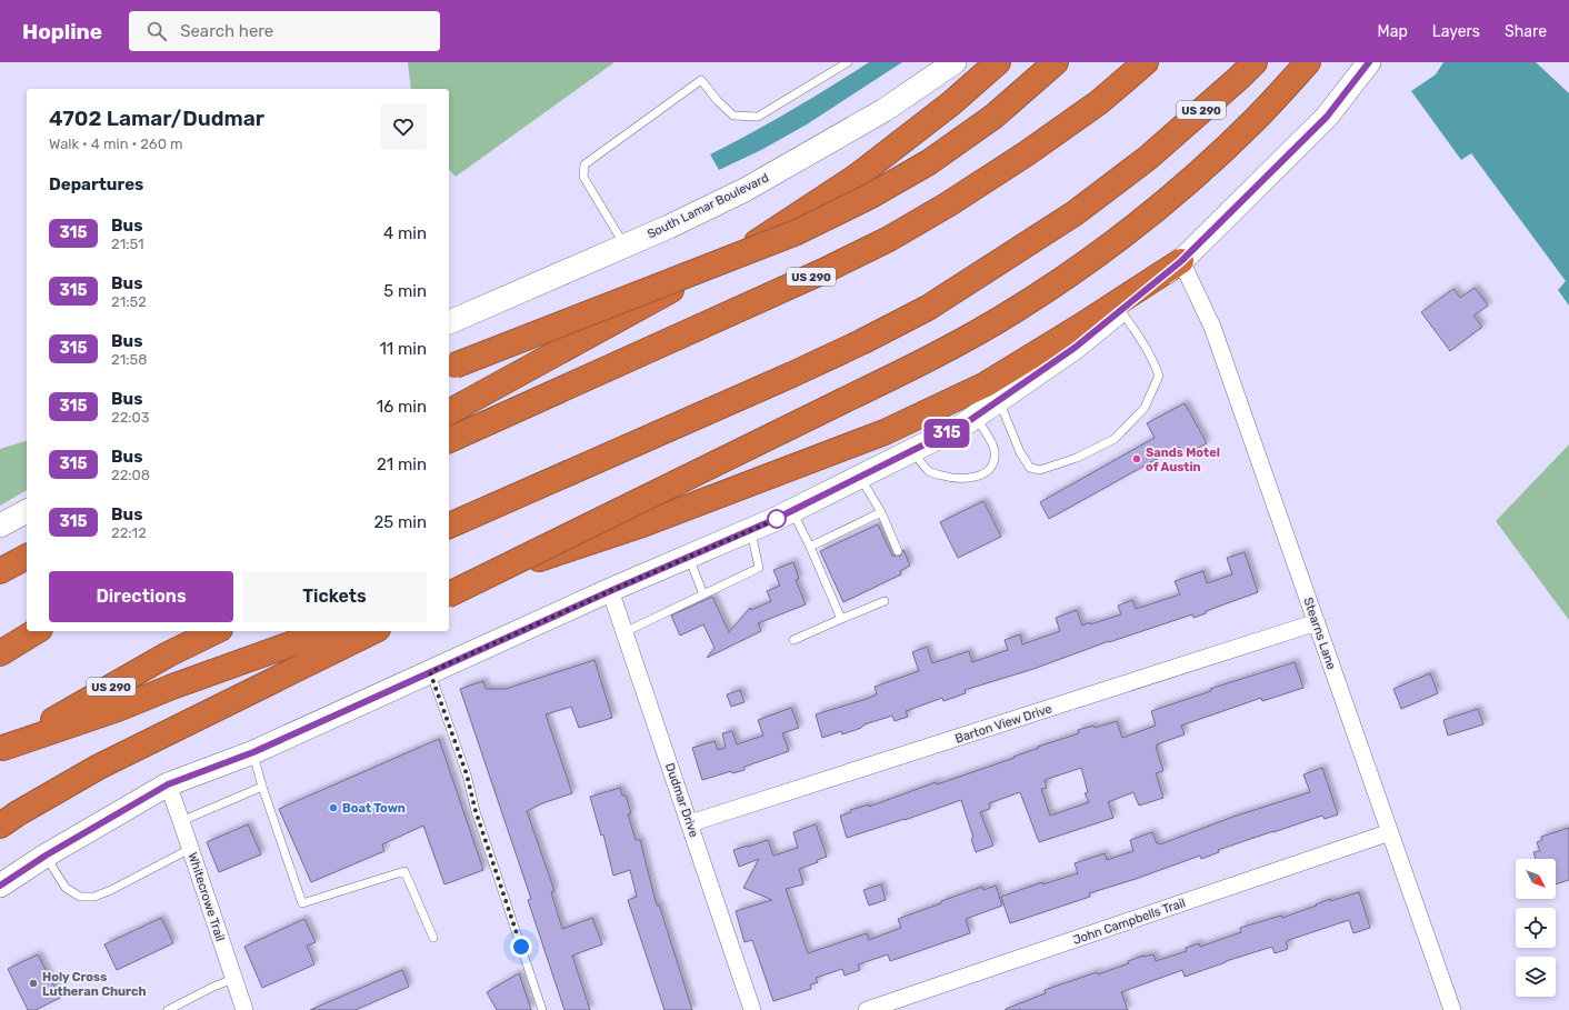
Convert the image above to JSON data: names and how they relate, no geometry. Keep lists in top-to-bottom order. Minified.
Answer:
{"streets":{"highway":["US 290"],"main road":["South Lamar Boulevard"],"street":["Stearns Lane","Barton View Drive","Dudmar Drive","Whitecrowe Trail","John Campbells Trail"]},"crossings":[["Stearns Lane","Barton View Drive"],["Stearns Lane","John Campbells Trail"],["Barton View Drive","Dudmar Drive"]],"places":["Sands Motel of Austin","Boat Town","Holy Cross Lutheran Church"],"lines":["bus line 315"],"north":"bottom right","page":{"header":"Hopline","search":"Search here","nav":["Map","Layers","Share"],"on_map":"315","heading":[["4702 Lamar/Dudmar","Walk · 4 min · 260 m"],"Departures"],"list":[{"mark":"315","name":"Bus","note":"21:51","value":"4 min"},{"mark":"315","name":"Bus","note":"21:52","value":"5 min"},{"mark":"315","name":"Bus","note":"21:58","value":"11 min"},{"mark":"315","name":"Bus","note":"22:03","value":"16 min"},{"mark":"315","name":"Bus","note":"22:08","value":"21 min"},{"mark":"315","name":"Bus","note":"22:12","value":"25 min"}],"buttons":["Directions","Tickets"]}}
